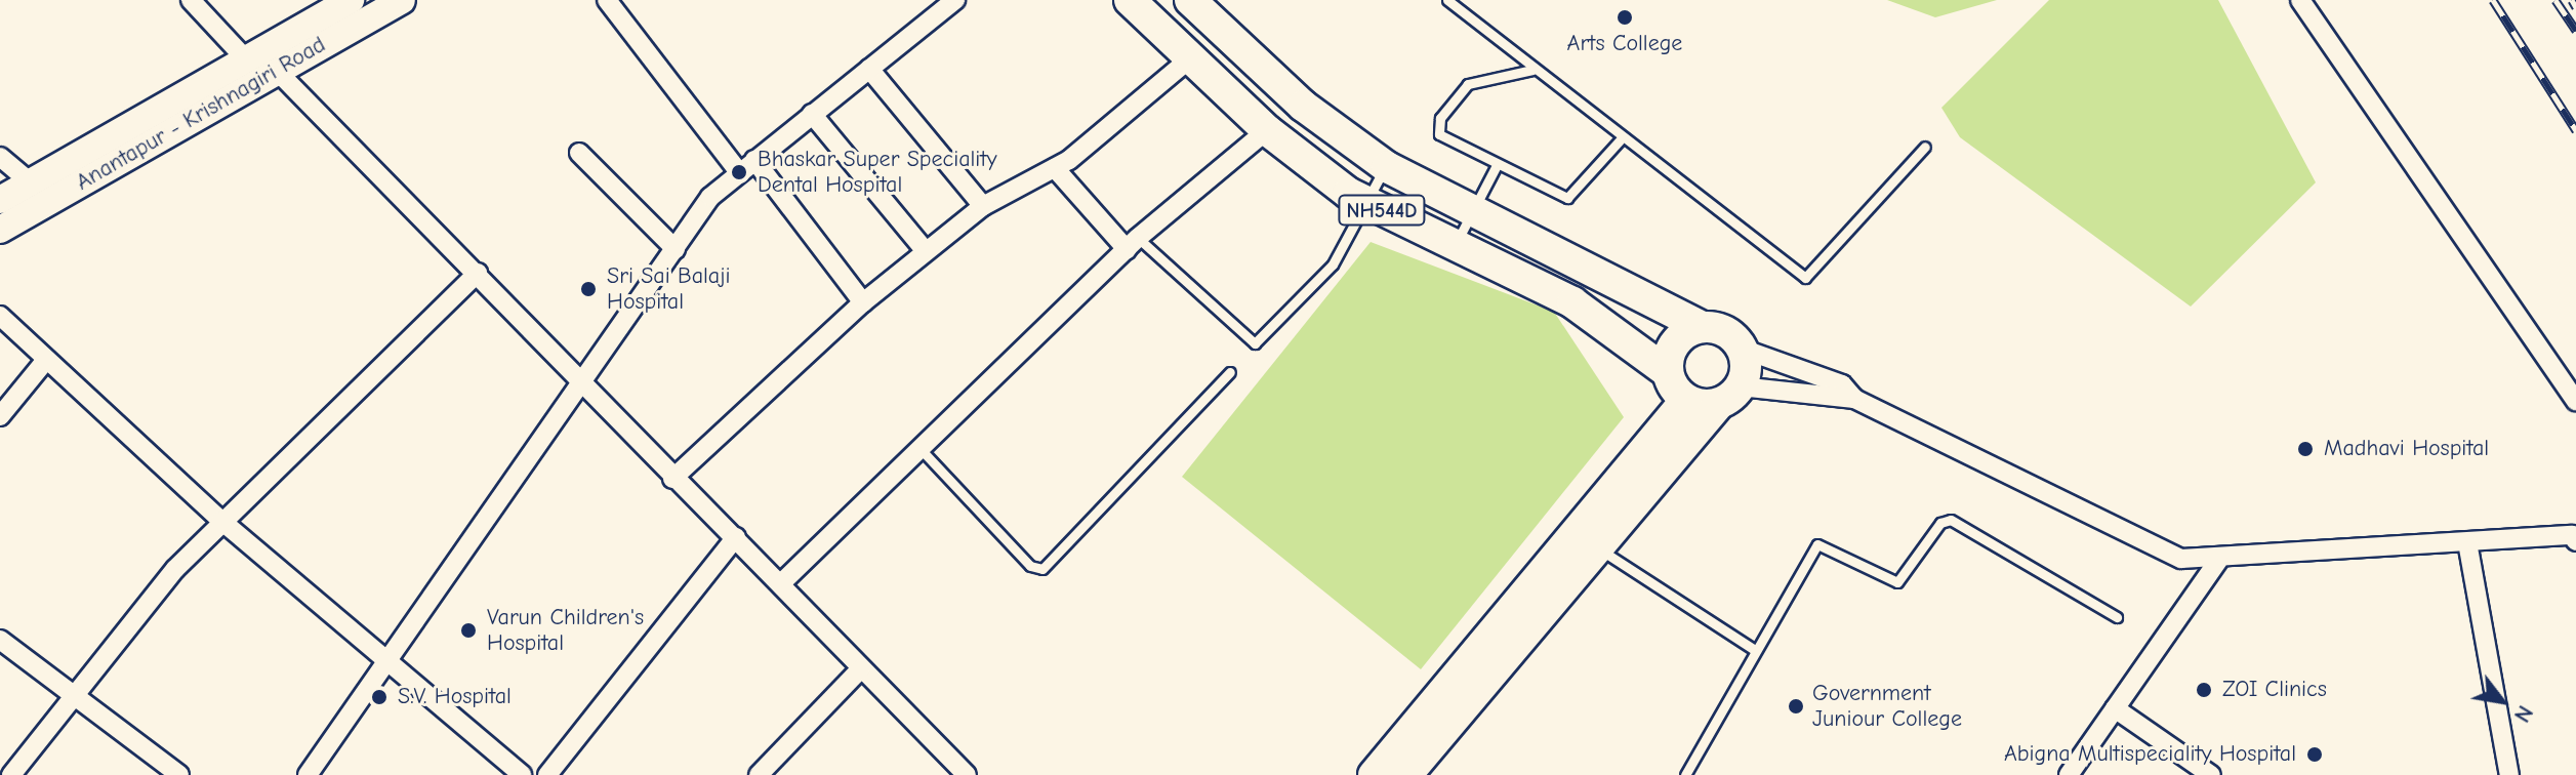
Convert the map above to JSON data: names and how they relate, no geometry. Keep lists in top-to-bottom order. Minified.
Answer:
{"streets":{"highway":["NH544D"],"main road":["Anantapur - Krishnagiri Road"]},"places":["Arts College","Bhaskar Super Speciality Dental Hospital","Sri Sai Balaji Hospital","Madhavi Hospital","Varun Children's Hospital","ZOI Clinics","S.V. Hospital","Government Juniour College","Abigna Multispeciality Hospital"],"north":"bottom right"}
